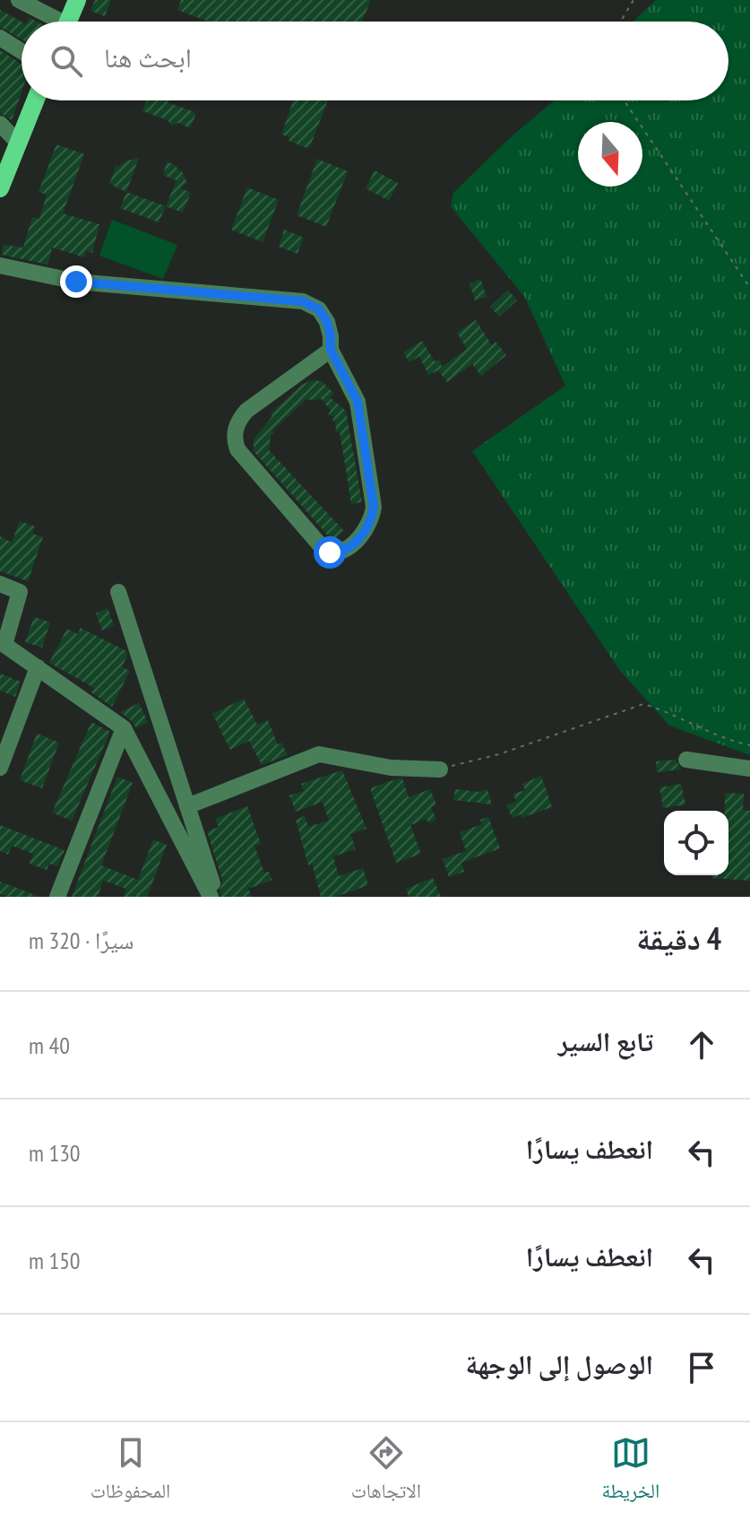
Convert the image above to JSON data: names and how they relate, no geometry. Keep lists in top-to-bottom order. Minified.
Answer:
{"north":"bottom","page":{"search":"ابحث هنا","heading":["4 دقيقة","سيرًا · 320 m"],"list":[["تابع السير","40 m"],["انعطف يسارًا","130 m"],["انعطف يسارًا","150 m"],"الوصول إلى الوجهة"],"nav":["الخريطة","الاتجاهات","المحفوظات"]}}
